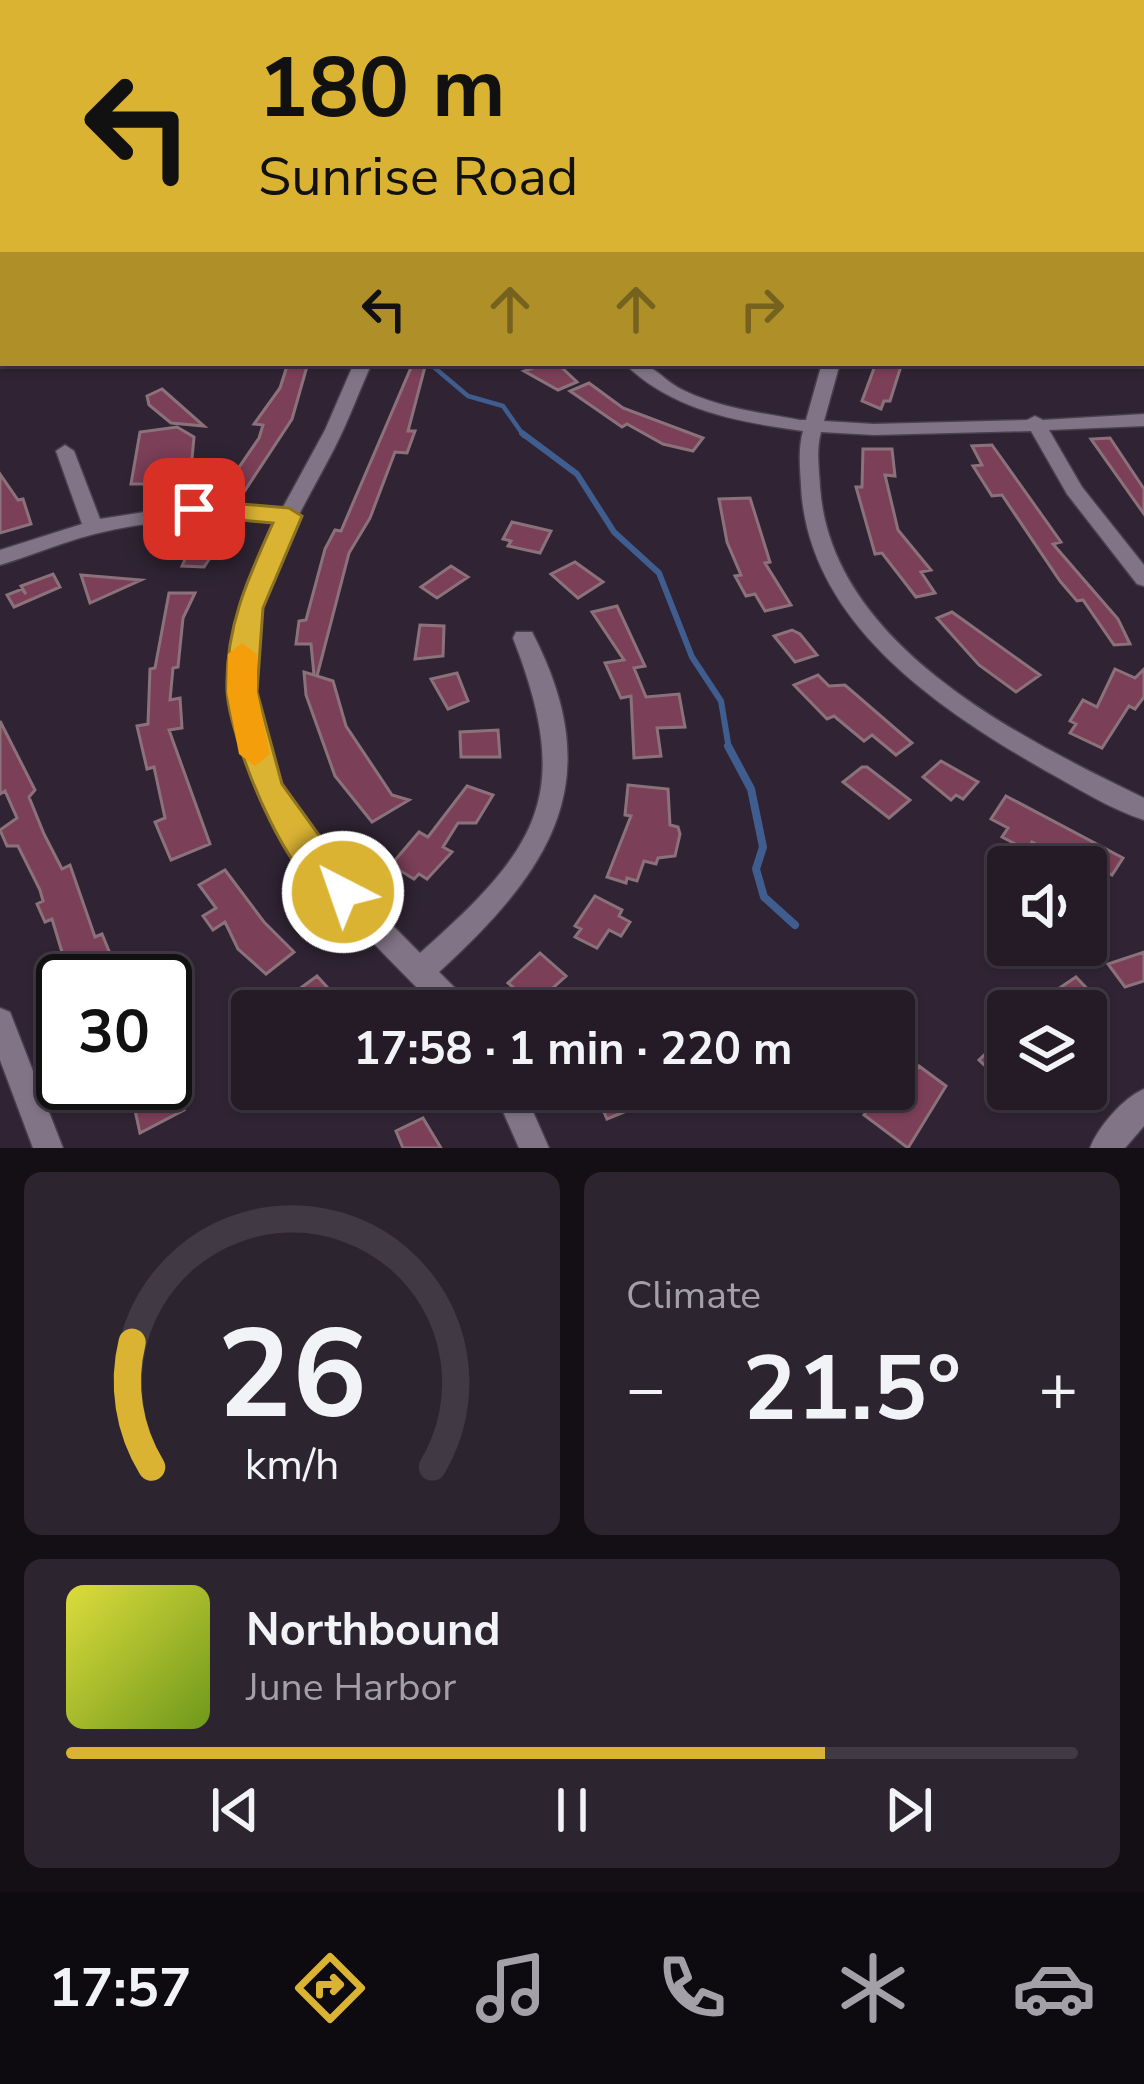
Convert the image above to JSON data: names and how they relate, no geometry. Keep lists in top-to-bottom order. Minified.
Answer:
{"page":{"turn":["180 m","Sunrise Road"],"limit":"30","trip":"17:58 · 1 min · 220 m","tile":"Climate","heat":["−","21.5°","+"],"song":["Northbound","June Harbor"],"tabs":"17:57","gauge":["26","km/h"]}}
